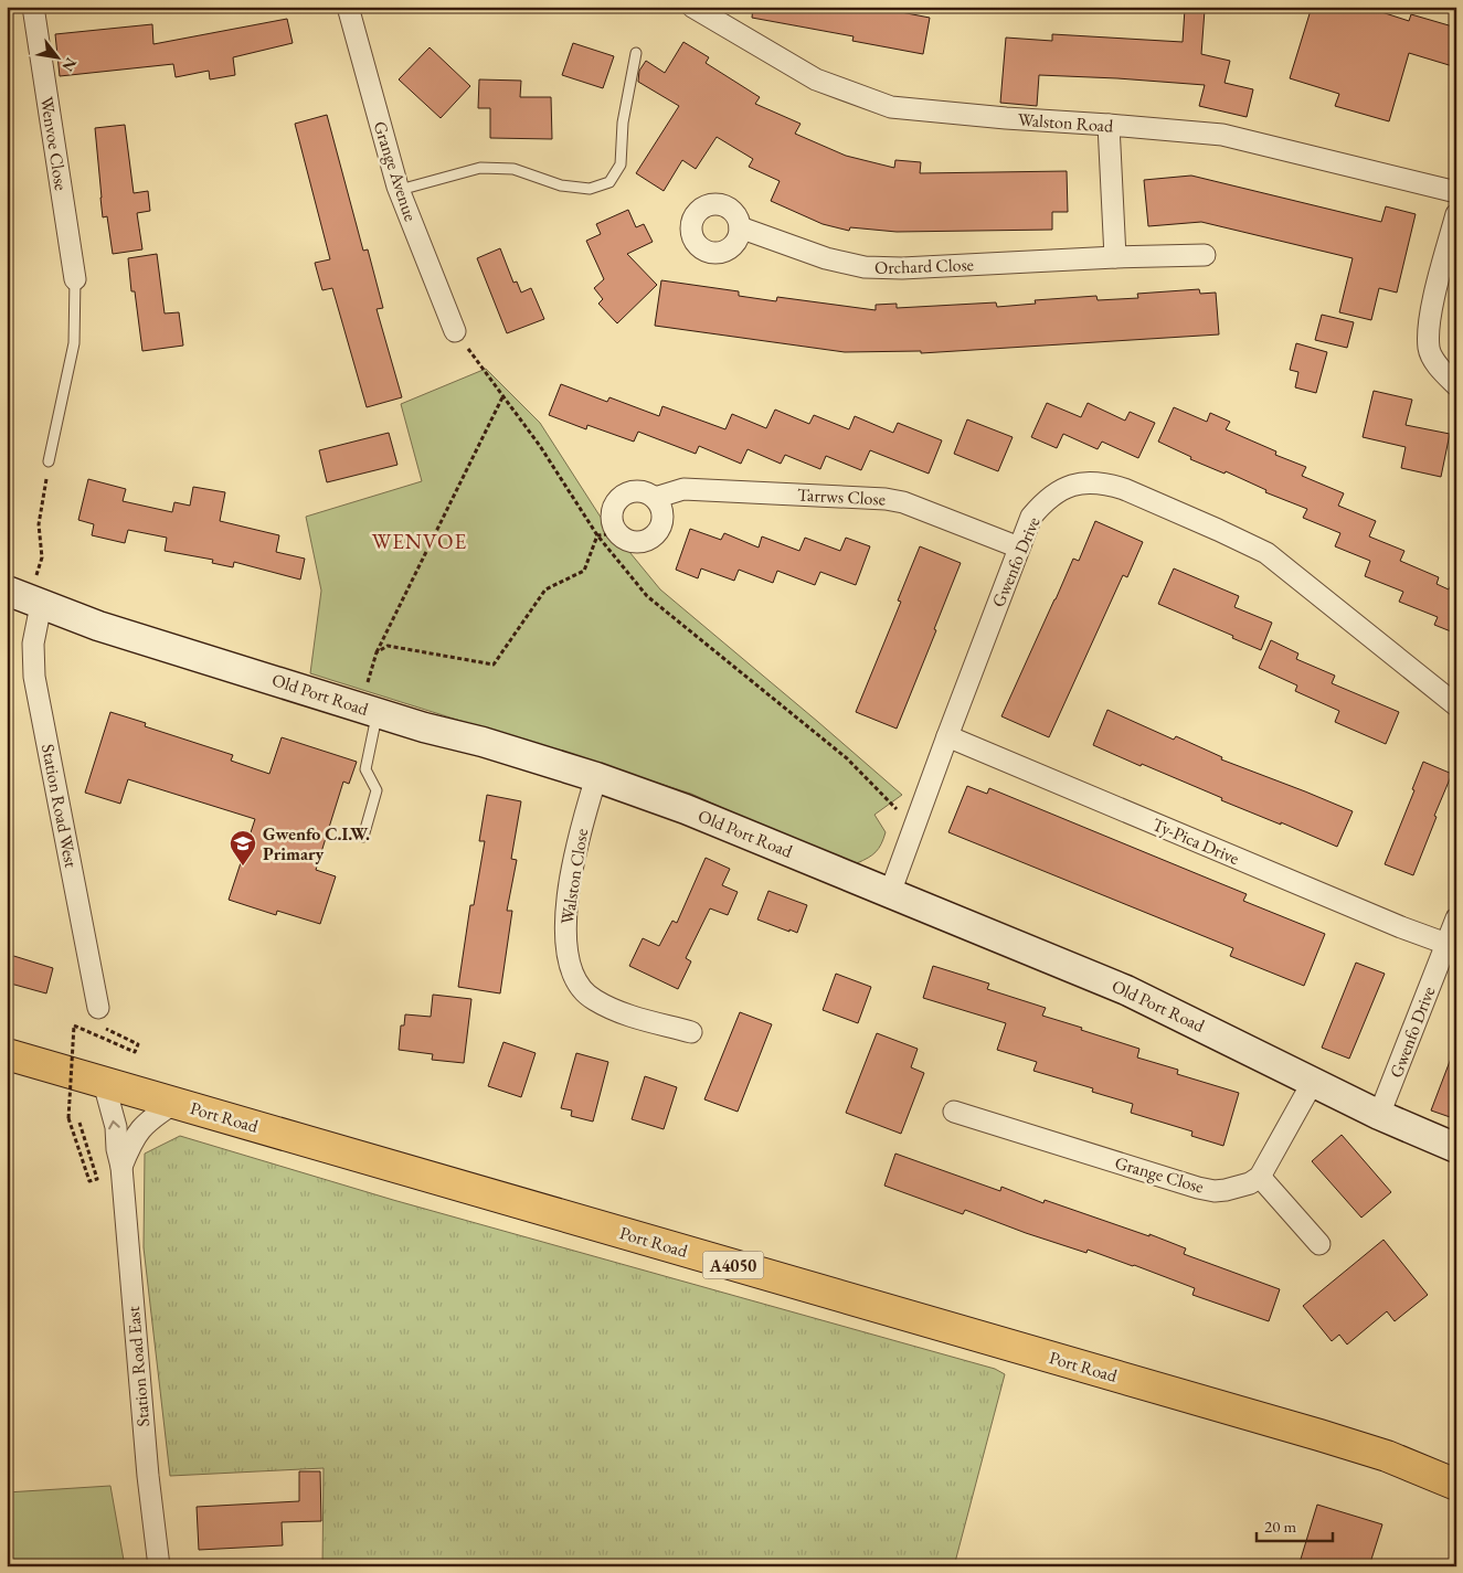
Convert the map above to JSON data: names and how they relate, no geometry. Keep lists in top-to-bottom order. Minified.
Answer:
{"streets":{"main road":["Port Road","A4050"],"street":["Walston Road","Wenvoe Close","Grange Avenue","Orchard Close","Tarrws Close","Gwenfo Drive","Old Port Road","Station Road West","Ty-Pica Drive","Walston Close","Grange Close","Station Road East"]},"crossings":[["Tarrws Close","Gwenfo Drive"],["Gwenfo Drive","Old Port Road"],["Gwenfo Drive","Ty-Pica Drive"],["Old Port Road","Station Road West"],["Old Port Road","Walston Close"],["Port Road","Station Road East"]],"districts":["WENVOE"],"places":{"school or university":["Gwenfo C.I.W. Primary"]},"scale_bar":"20 m","north":"bottom right"}
